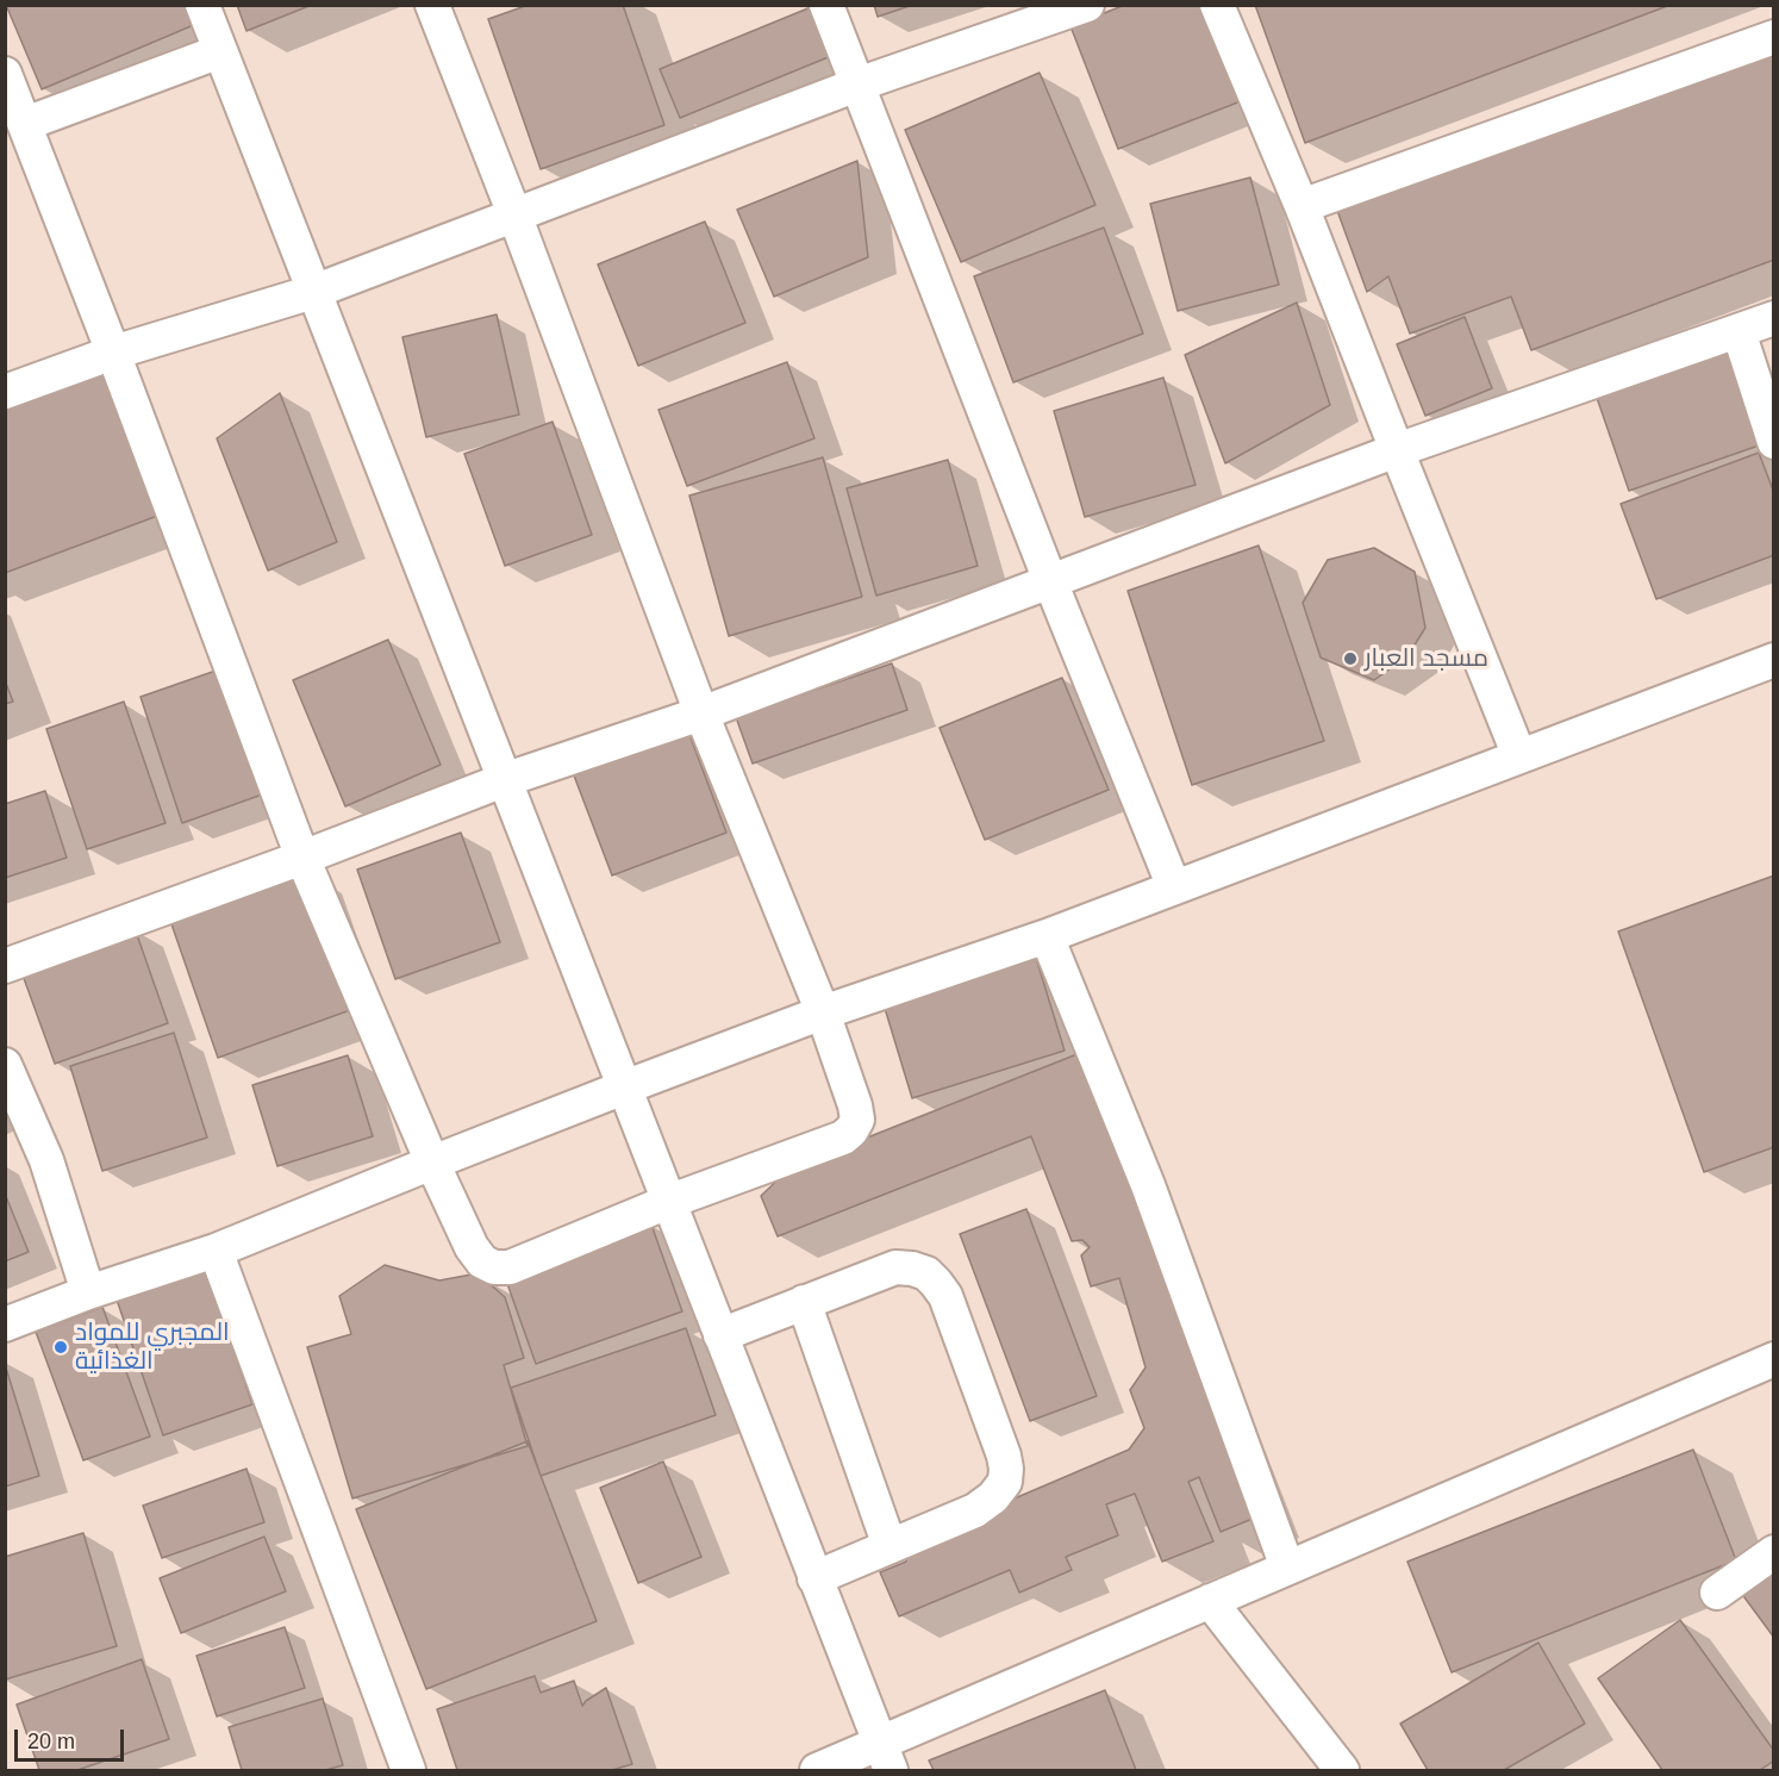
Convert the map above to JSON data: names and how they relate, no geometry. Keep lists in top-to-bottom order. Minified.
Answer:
{"places":["مسجد العبار","المجبري للمواد الغذائية"],"scale_bar":"20 m"}
